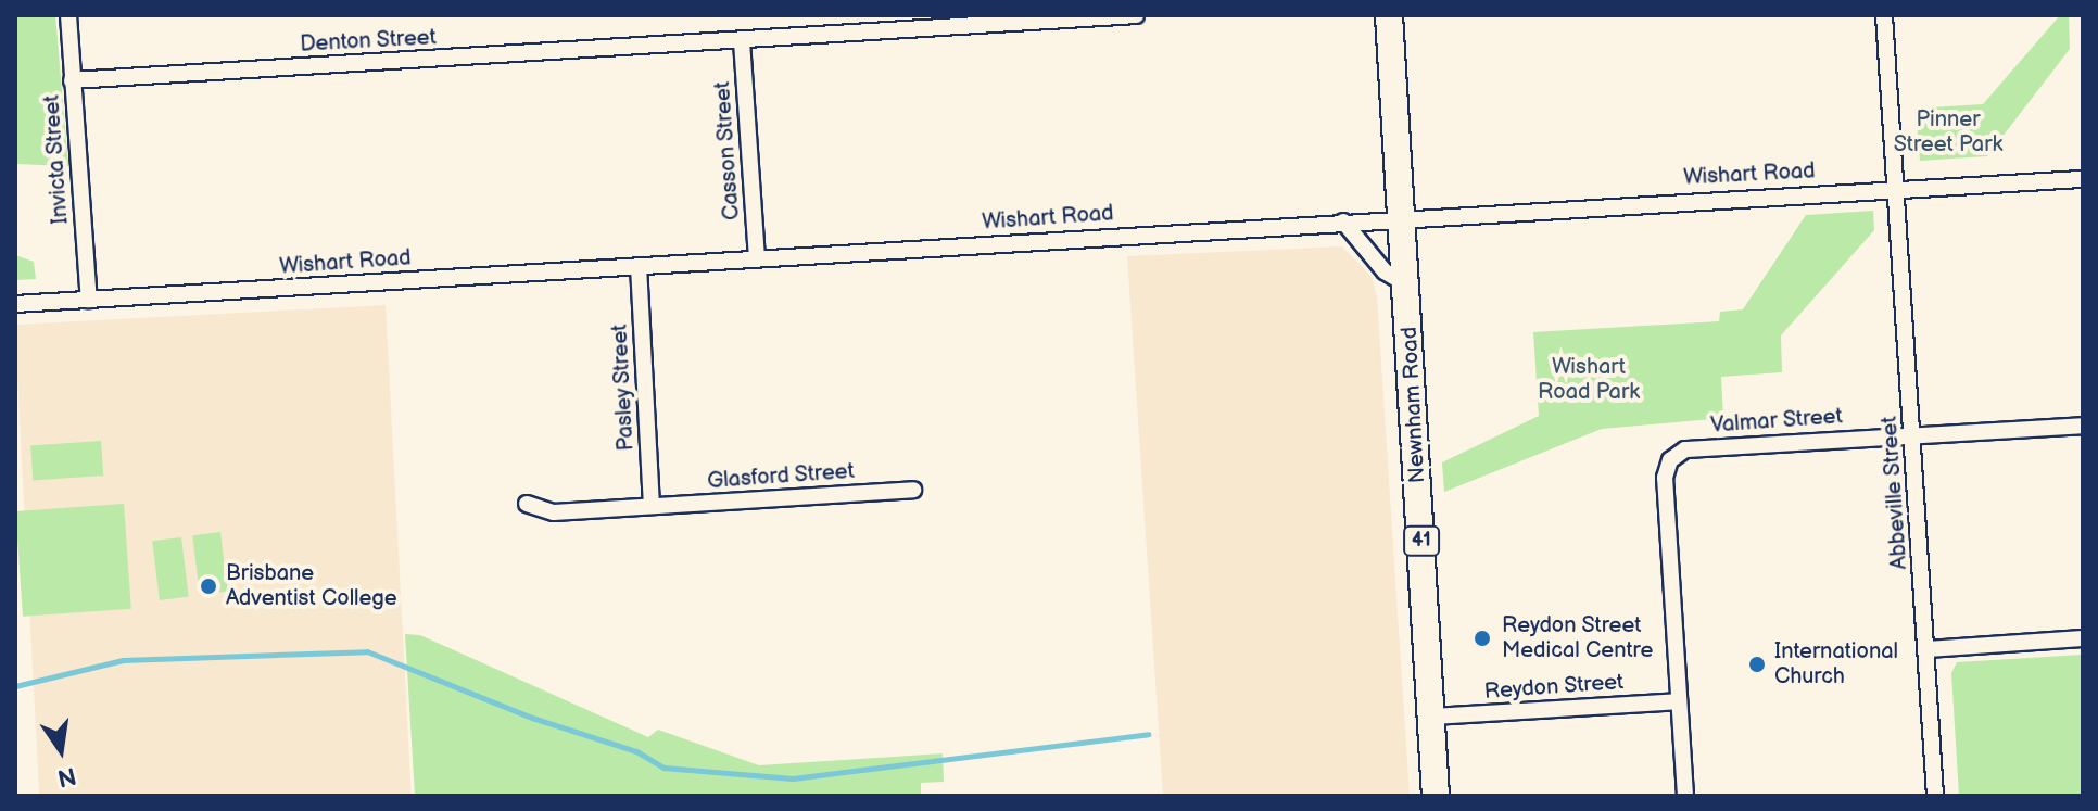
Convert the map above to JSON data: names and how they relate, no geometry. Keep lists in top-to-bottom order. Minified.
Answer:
{"streets":{"main road":["Newnham Road","41"],"street":["Denton Street","Casson Street","Invicta Street","Wishart Road","Pasley Street","Valmar Street","Glasford Street","Abbeville Street","Reydon Street"]},"crossings":[["Denton Street","Casson Street"],["Denton Street","Invicta Street"],["Casson Street","Wishart Road"],["Invicta Street","Wishart Road"],["Wishart Road","Pasley Street"],["Wishart Road","Newnham Road"],["Wishart Road","Abbeville Street"],["Pasley Street","Glasford Street"],["Newnham Road","Reydon Street"],["Valmar Street","Abbeville Street"],["Valmar Street","Reydon Street"]],"parks":["Pinner Street Park","Wishart Road Park"],"places":["Brisbane Adventist College","Reydon Street Medical Centre","International Church"],"north":"bottom"}
